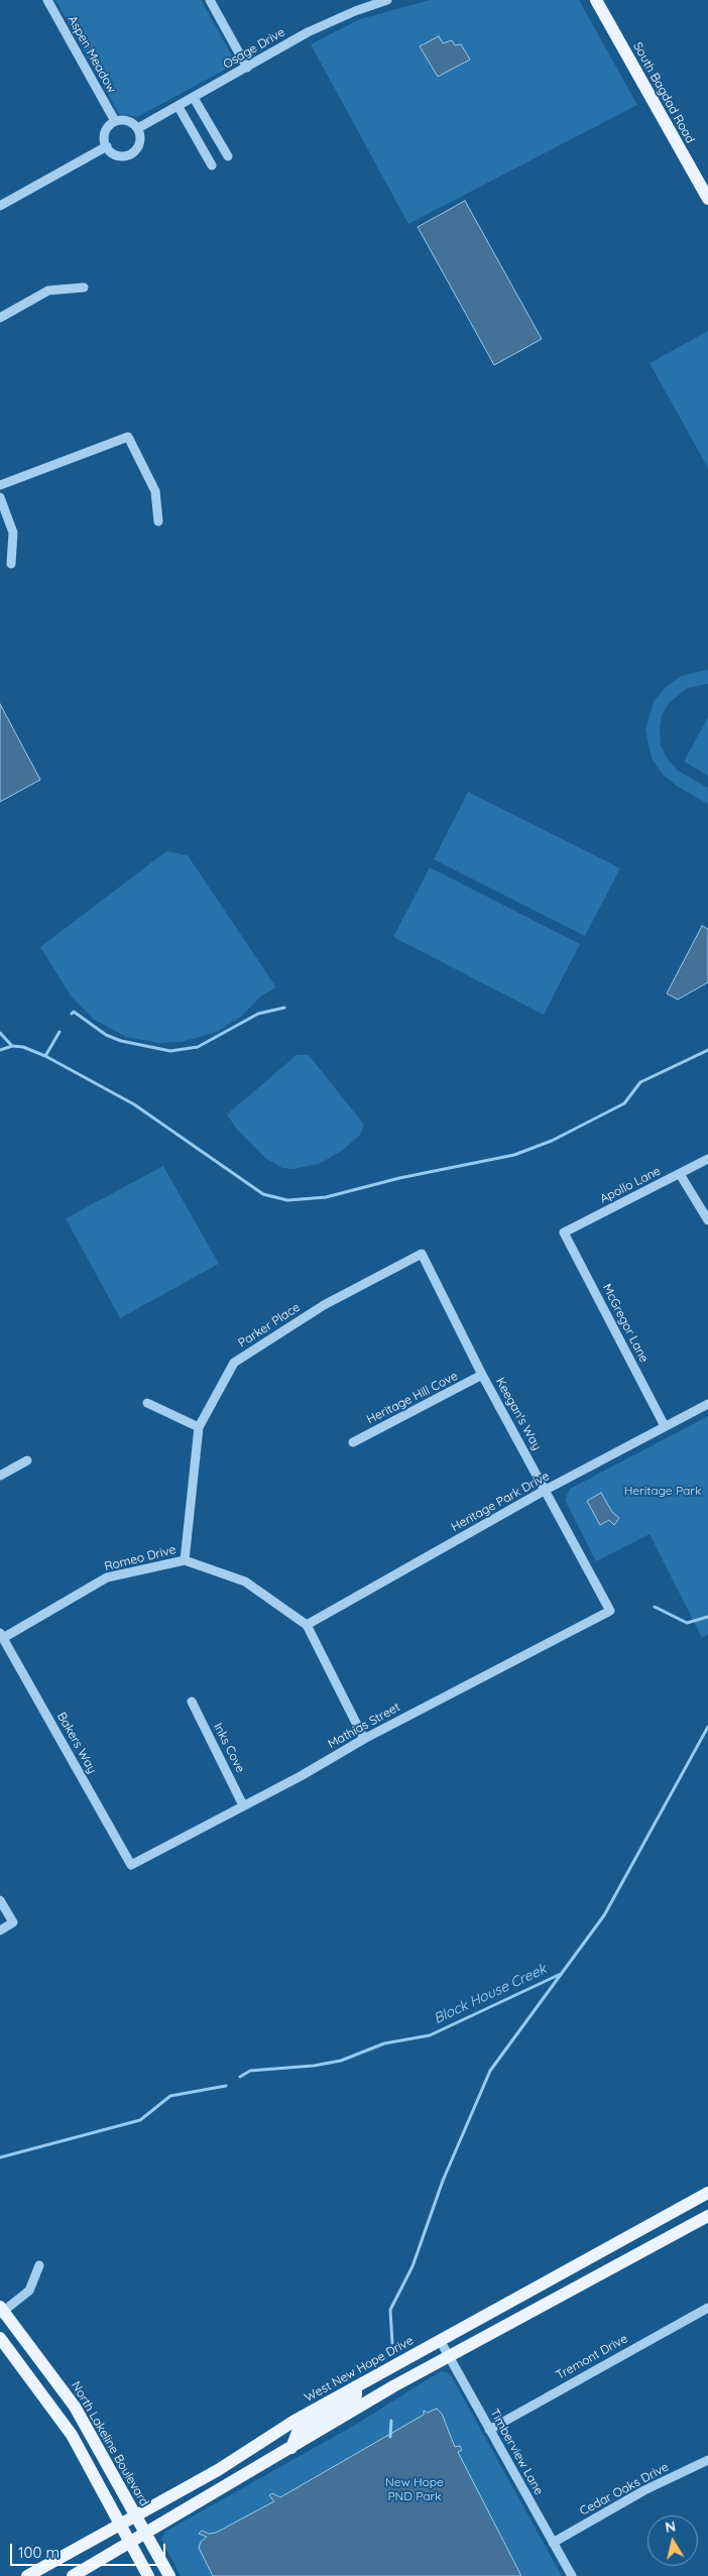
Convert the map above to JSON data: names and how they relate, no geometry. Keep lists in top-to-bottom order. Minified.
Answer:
{"streets":{"main road":["South Bagdad Road","West New Hope Drive","North Lakeline Boulevard"],"street":["Osage Drive","Aspen Meadow","Apollo Lane","McGregor Lane","Parker Place","Heritage Hill Cove","Keegan's Way","Heritage Park Drive","Romeo Drive","Mathias Street","Bakers Way","Inks Cove","Tremont Drive","Timberview Lane","Cedar Oaks Drive"]},"crossings":[["Osage Drive","Aspen Meadow"],["Apollo Lane","McGregor Lane"],["McGregor Lane","Heritage Park Drive"],["Parker Place","Keegan's Way"],["Parker Place","Romeo Drive"],["Heritage Hill Cove","Keegan's Way"],["Keegan's Way","Heritage Park Drive"],["Keegan's Way","Mathias Street"],["Heritage Park Drive","Romeo Drive"],["Romeo Drive","Mathias Street"],["Romeo Drive","Bakers Way"],["Mathias Street","Bakers Way"],["Mathias Street","Inks Cove"],["Tremont Drive","Timberview Lane"],["West New Hope Drive","North Lakeline Boulevard"],["West New Hope Drive","Timberview Lane"],["Timberview Lane","Cedar Oaks Drive"]],"water":["Block House Creek"],"parks":["Heritage Park","New Hope PND Park"],"scale_bar":"100 m","north":"top"}
